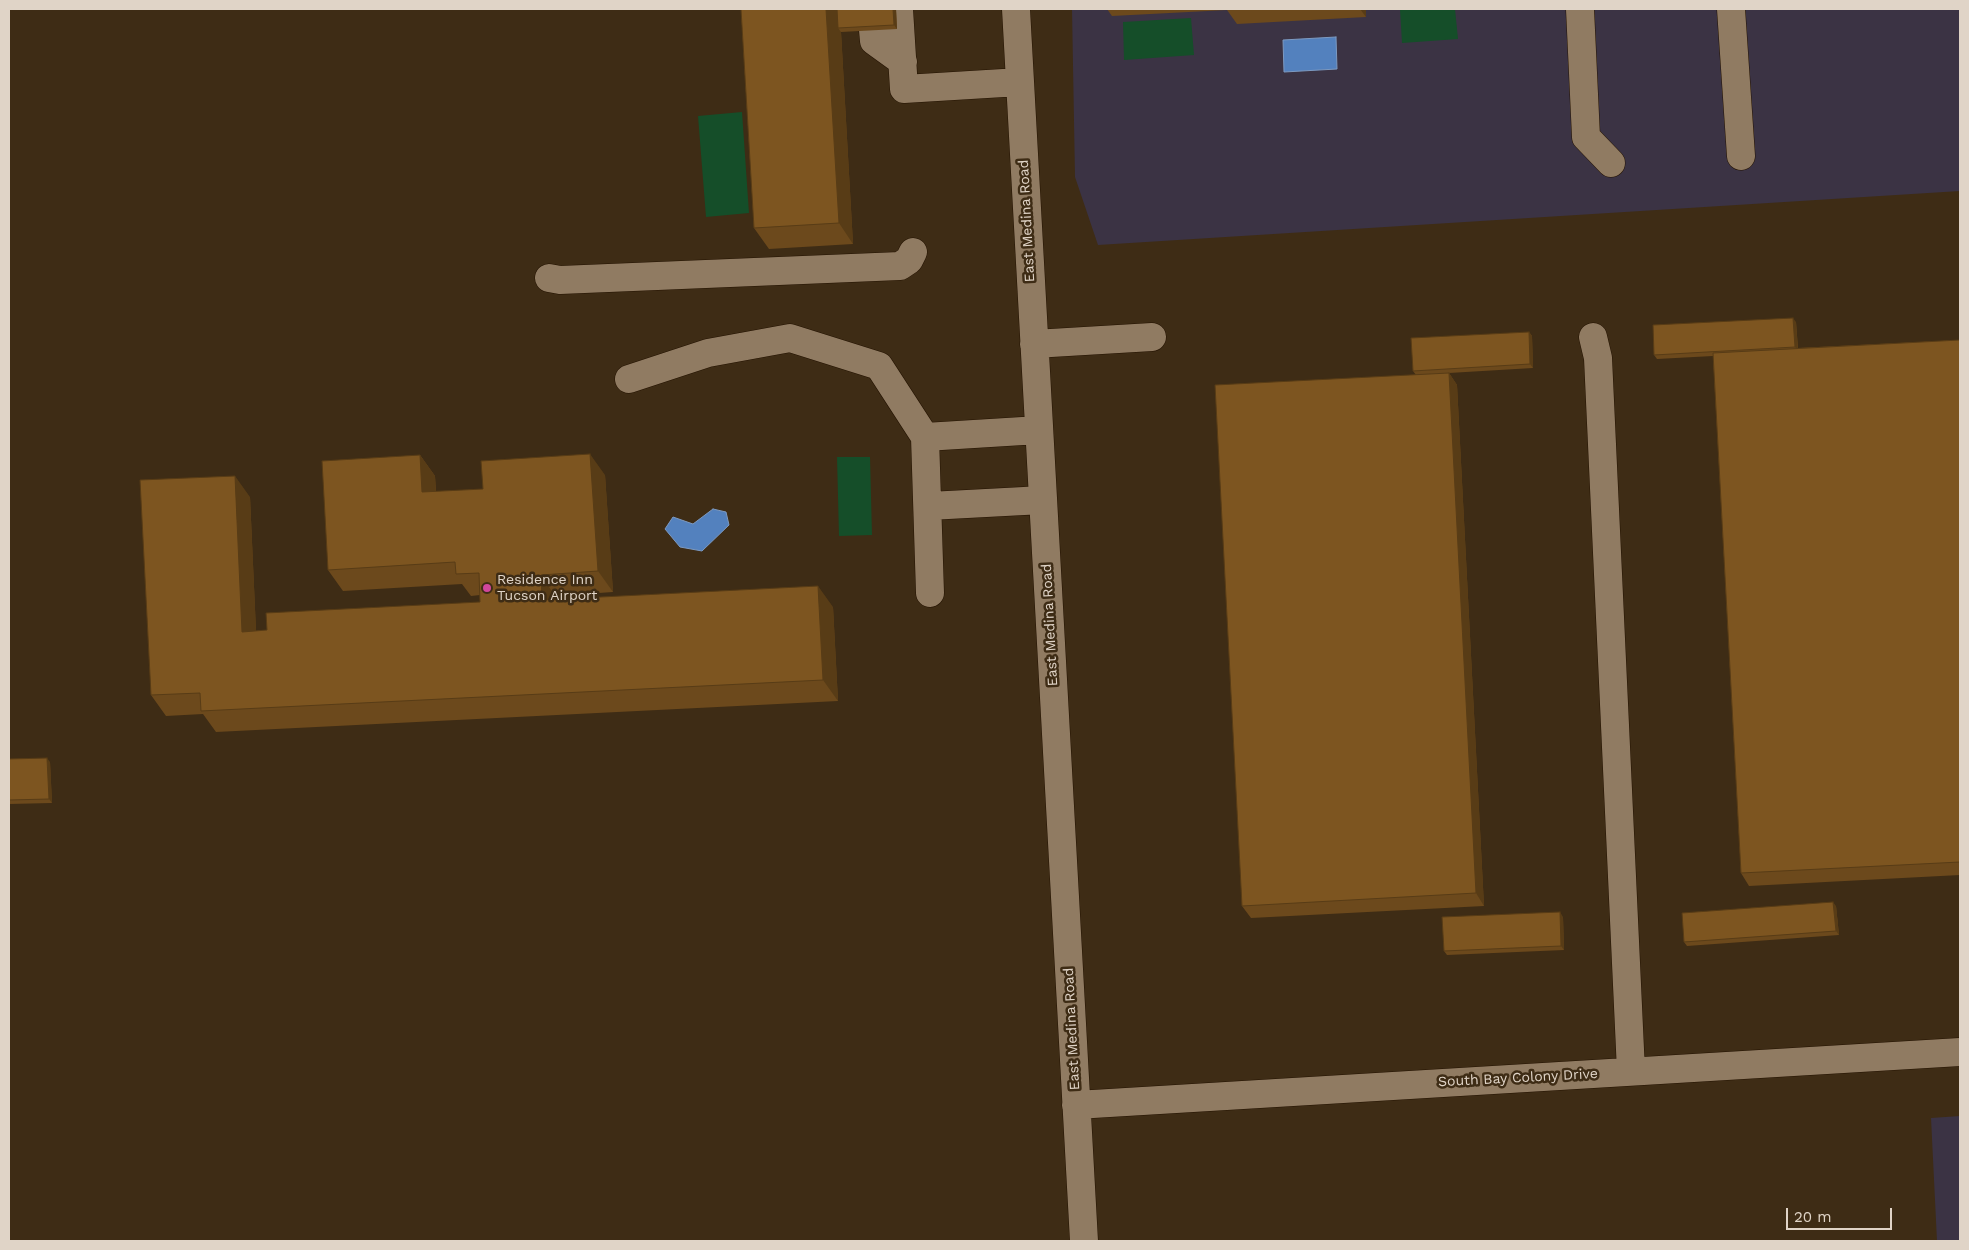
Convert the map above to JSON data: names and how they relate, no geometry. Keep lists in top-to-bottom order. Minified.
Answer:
{"streets":{"street":["East Medina Road","South Bay Colony Drive"]},"crossings":[["East Medina Road","South Bay Colony Drive"]],"places":["Residence Inn Tucson Airport"],"scale_bar":"20 m"}
